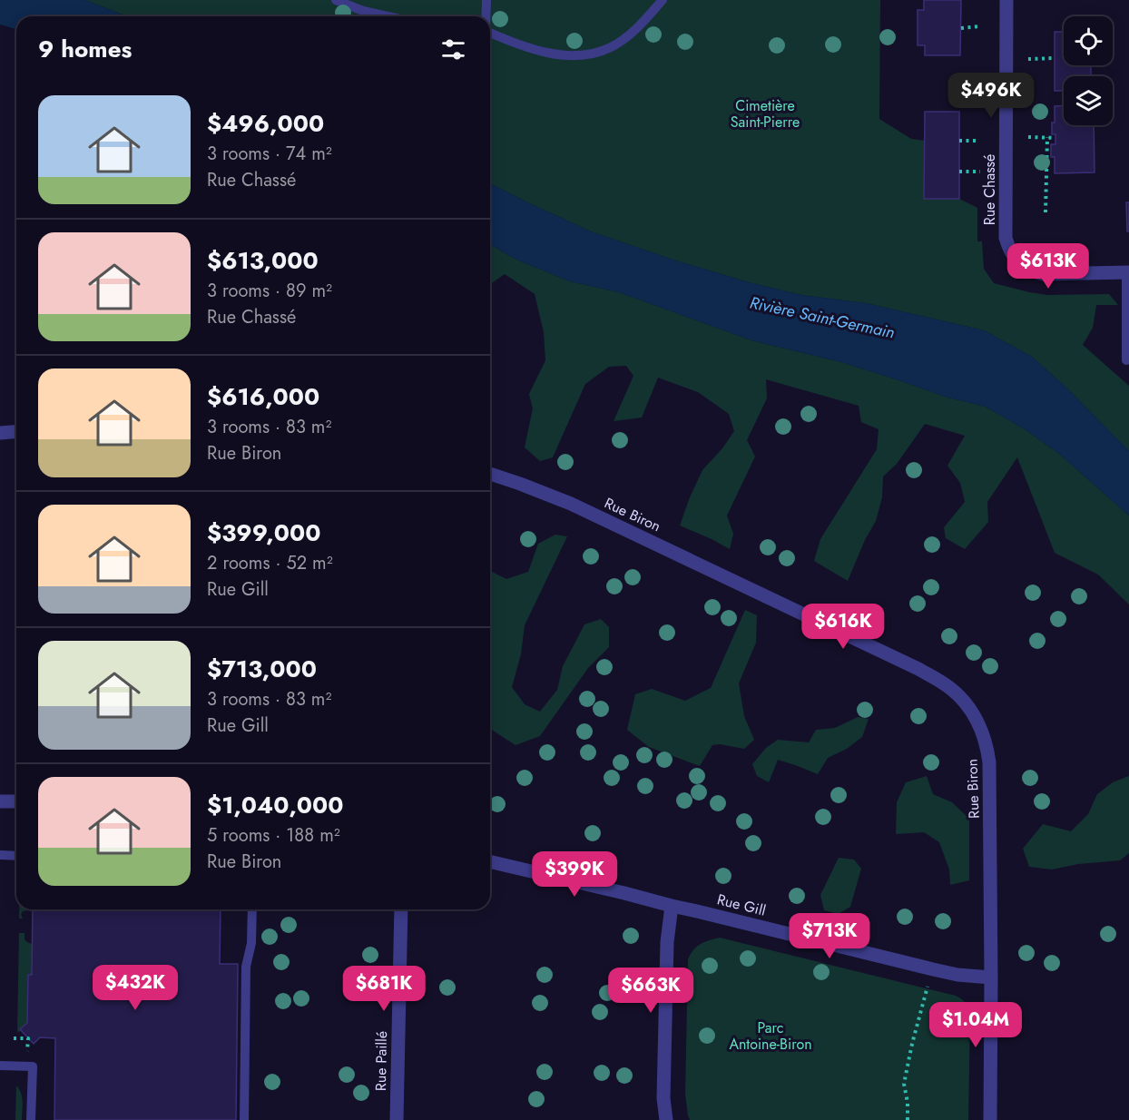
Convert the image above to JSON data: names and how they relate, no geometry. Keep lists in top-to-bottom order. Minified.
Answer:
{"streets":{"street":["Rue Chassé","Rue Biron","Rue Gill","Rue Paillé"]},"crossings":[["Rue Biron","Rue Gill"]],"water":["Rivière Saint-Germain"],"parks":["Cimetière Saint-Pierre","Parc Antoine-Biron"],"page":{"heading":"9 homes","price":["$496K","$613K","$616K","$399K","$713K","$432K","$681K","$663K","$1.04M"],"list":[{"name":"$496,000","note":"3 rooms · 74 m² · Rue Chassé"},{"name":"$613,000","note":"3 rooms · 89 m² · Rue Chassé"},{"name":"$616,000","note":"3 rooms · 83 m² · Rue Biron"},{"name":"$399,000","note":"2 rooms · 52 m² · Rue Gill"},{"name":"$713,000","note":"3 rooms · 83 m² · Rue Gill"},{"name":"$1,040,000","note":"5 rooms · 188 m² · Rue Biron"}]}}
